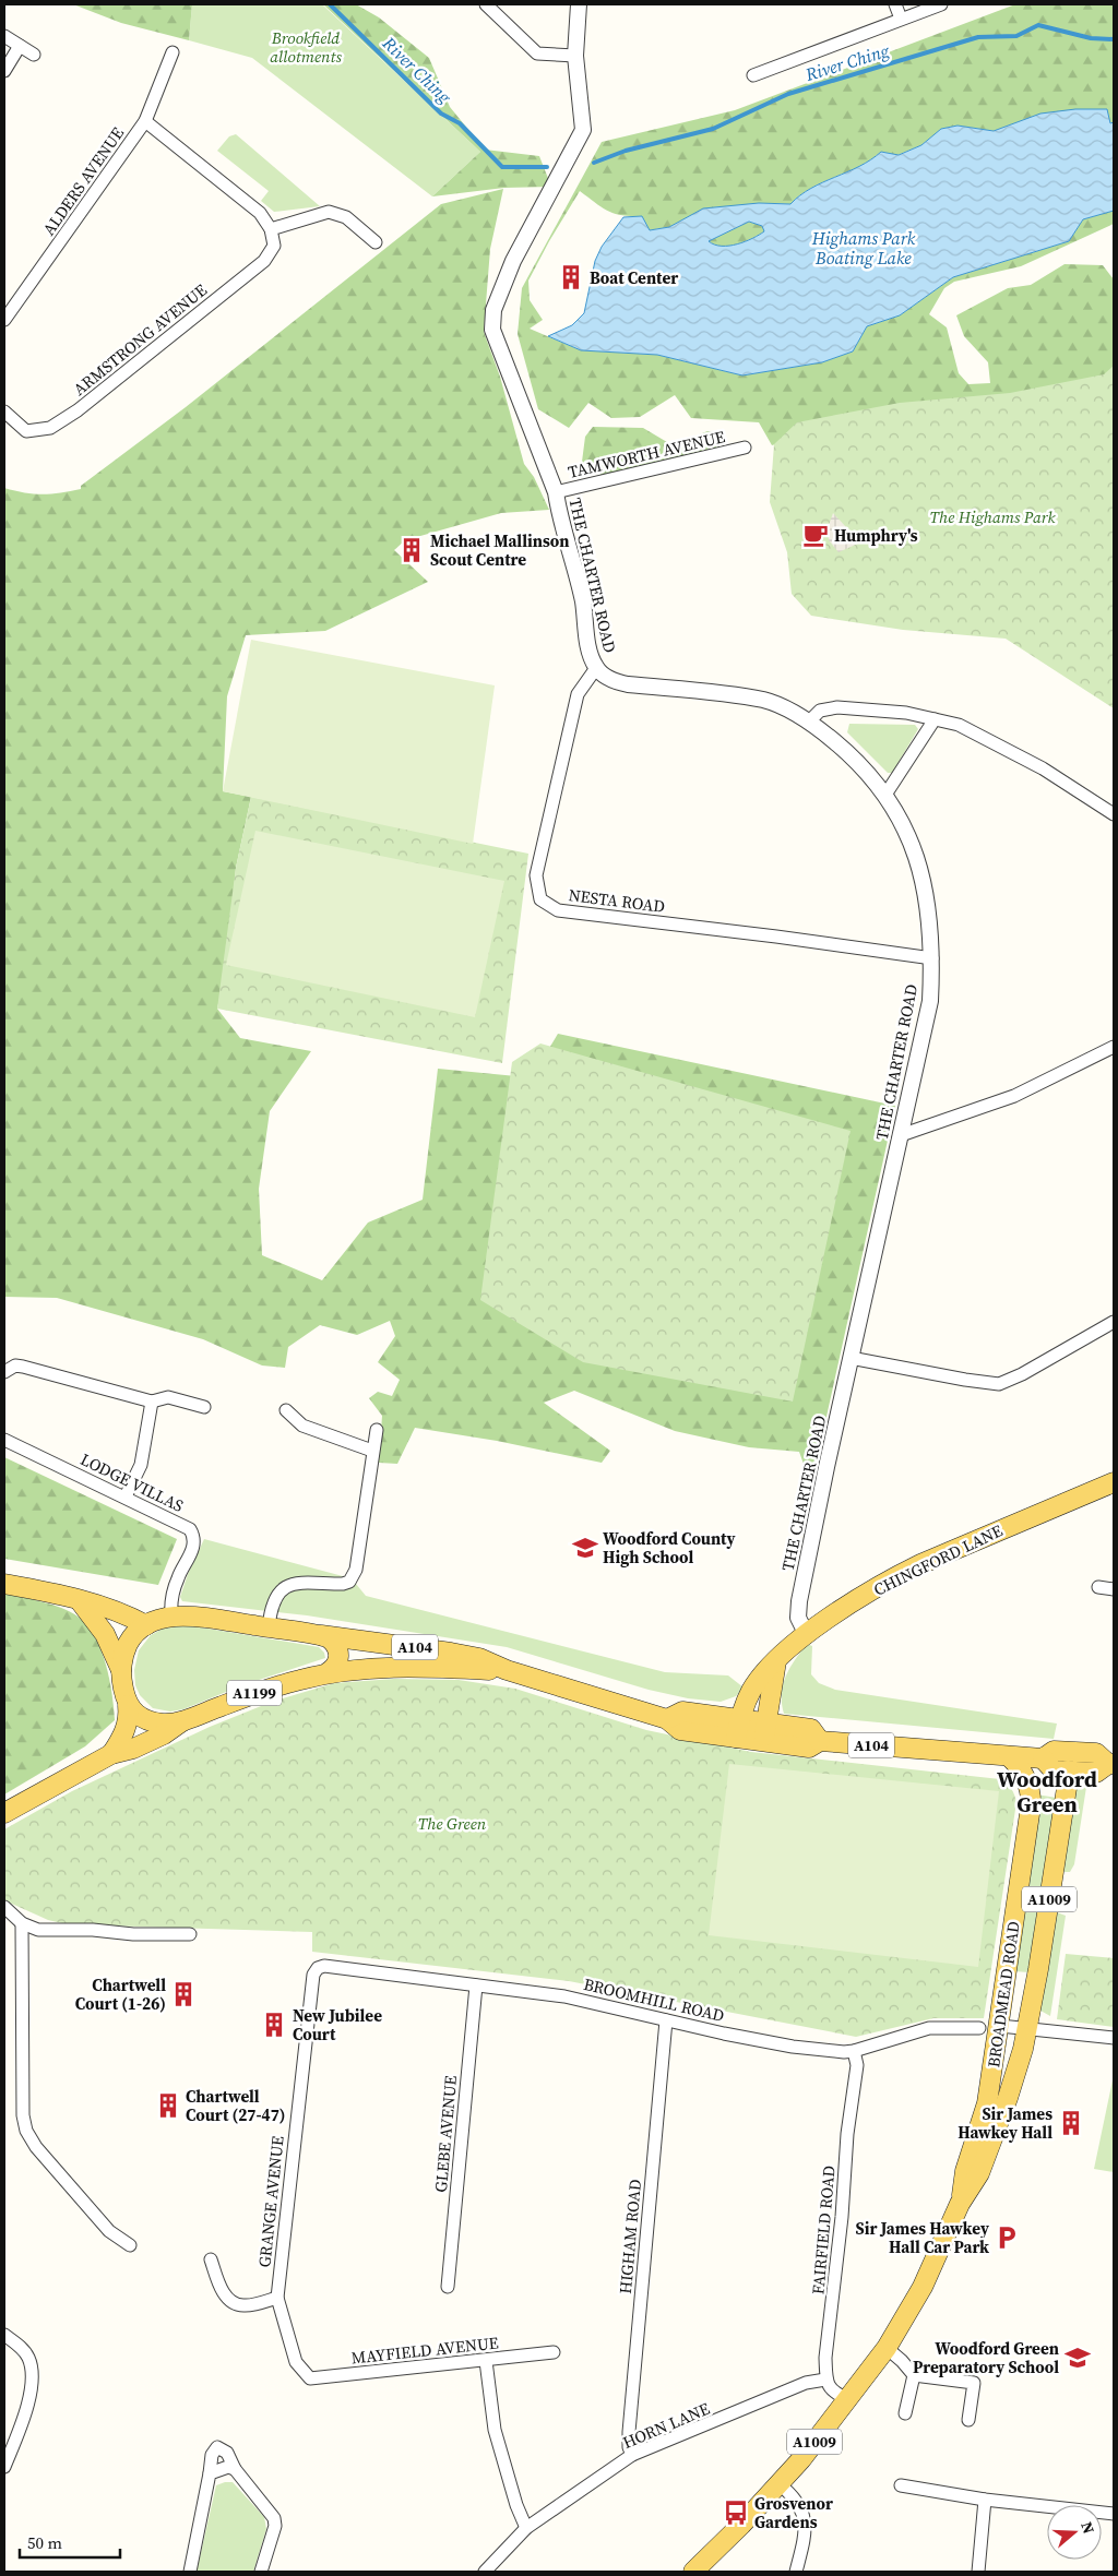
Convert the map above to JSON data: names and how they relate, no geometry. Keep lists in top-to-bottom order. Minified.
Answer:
{"streets":{"main road":["CHINGFORD LANE","A104","A1199","A1009","BROADMEAD ROAD"],"street":["ALDERS AVENUE","ARMSTRONG AVENUE","TAMWORTH AVENUE","THE CHARTER ROAD","NESTA ROAD","LODGE VILLAS","BROOMHILL ROAD","GLEBE AVENUE","GRANGE AVENUE","FAIRFIELD ROAD","HIGHAM ROAD","MAYFIELD AVENUE","HORN LANE"]},"crossings":[["TAMWORTH AVENUE","THE CHARTER ROAD"],["THE CHARTER ROAD","NESTA ROAD"],["THE CHARTER ROAD","CHINGFORD LANE"],["LODGE VILLAS","A104"],["CHINGFORD LANE","A104"],["A104","A1199"],["A104","BROADMEAD ROAD"],["BROOMHILL ROAD","GLEBE AVENUE"],["BROOMHILL ROAD","GRANGE AVENUE"],["BROOMHILL ROAD","FAIRFIELD ROAD"],["BROOMHILL ROAD","HIGHAM ROAD"],["GRANGE AVENUE","MAYFIELD AVENUE"],["FAIRFIELD ROAD","HORN LANE"],["HIGHAM ROAD","HORN LANE"]],"districts":["Woodford Green"],"water":["River Ching","Highams Park Boating Lake"],"parks":["Brookfield allotments","The Highams Park","The Green"],"places":{"building":["Boat Center","Michael Mallinson Scout Centre","Chartwell Court (1-26)","New Jubilee Court","Chartwell Court (27-47)","Sir James Hawkey Hall"],"cafe":["Humphry's"],"school or university":["Woodford County High School","Woodford Green Preparatory School"],"parking":["Sir James Hawkey Hall Car Park"],"bus stop":["Grosvenor Gardens"]},"scale_bar":"50 m","north":"right"}
